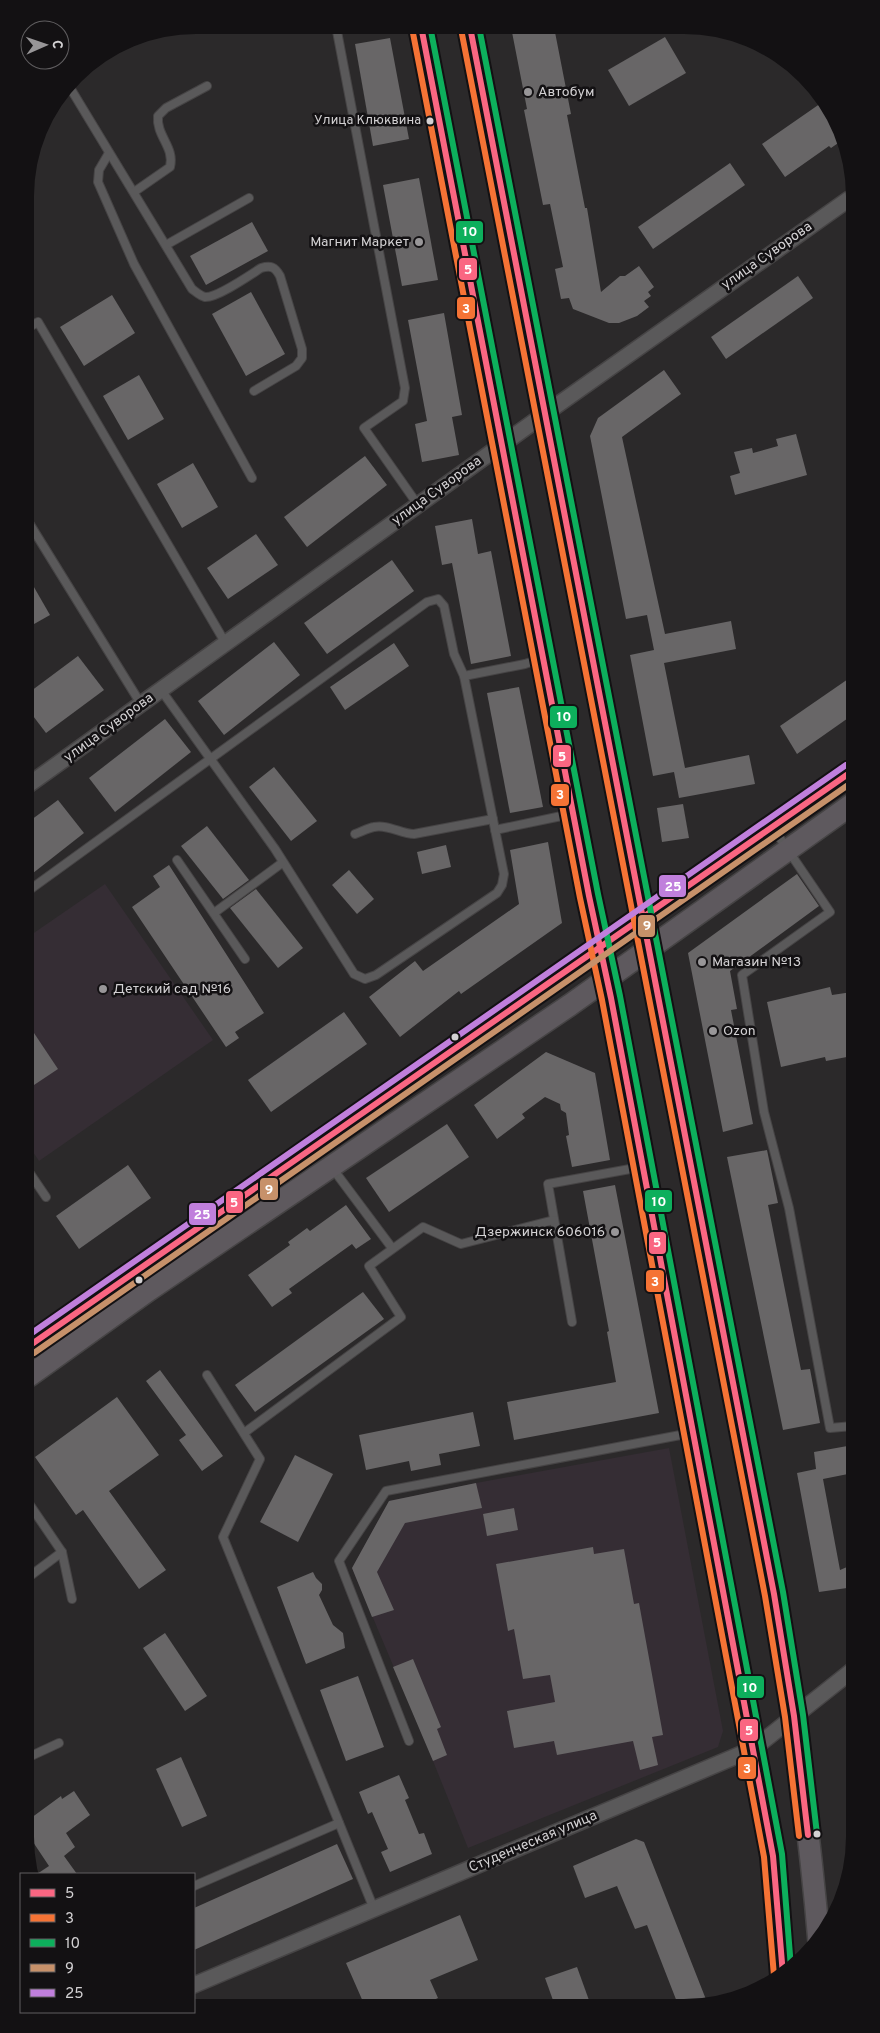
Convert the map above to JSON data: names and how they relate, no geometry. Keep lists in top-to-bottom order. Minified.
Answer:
{"streets":{"street":["улица Суворова","Студенческая улица"]},"places":["Автобум","Улица Клюквина","Магнит Маркет","Магазин №13","Детский сад №16","Ozon","Дзержинск 606016"],"lines":["transit line 5","transit line 3","transit line 10","transit line 25","transit line 9"],"legend":["5","3","10","9","25"],"north":"right"}
